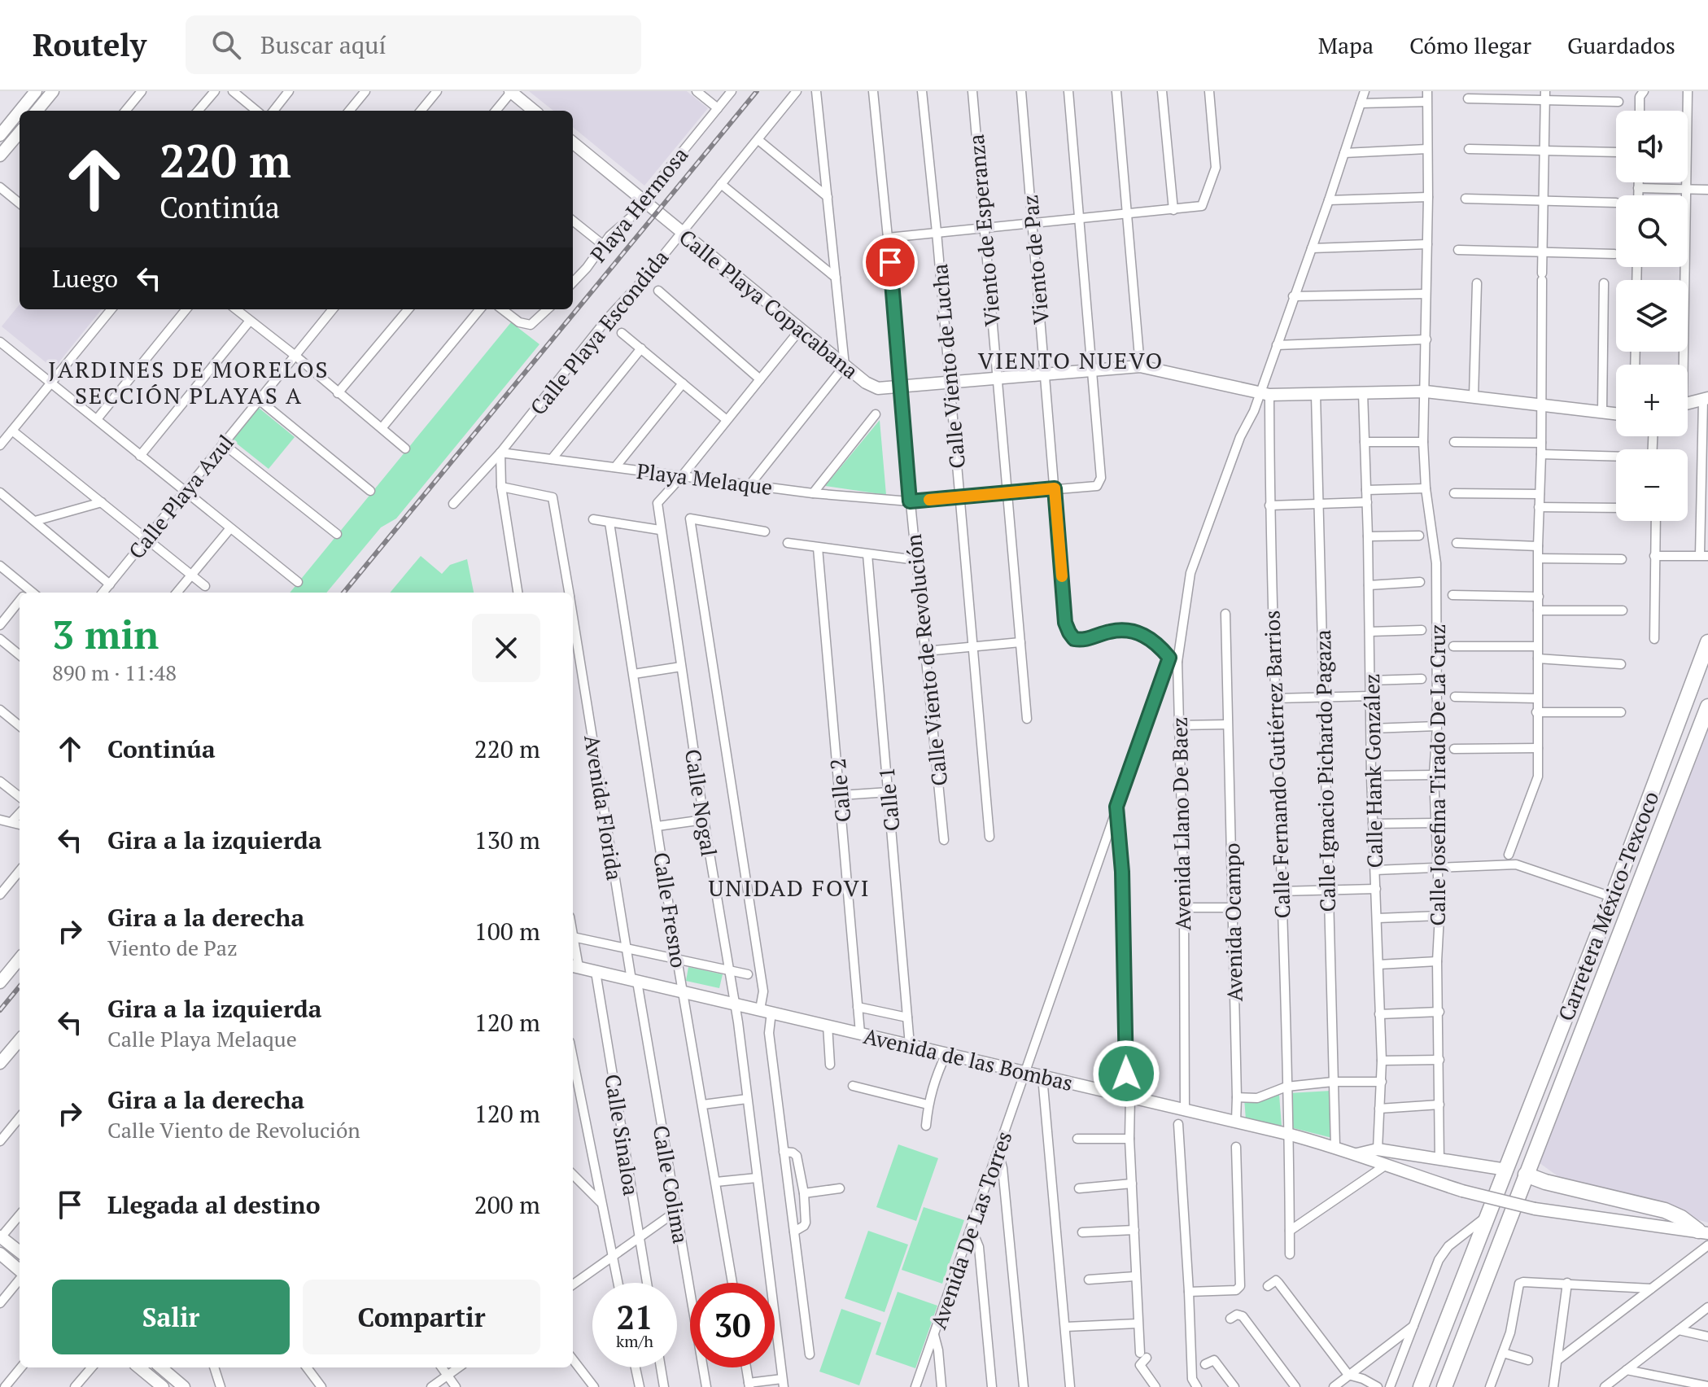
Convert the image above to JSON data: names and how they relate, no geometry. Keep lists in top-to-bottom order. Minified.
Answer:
{"streets":{"highway":["Carretera México-Texcoco"],"street":["Playa Hermosa","Viento de Esperanza","Viento de Paz","Calle Playa Copacabana","Calle Playa Escondida","Calle Viento de Lucha","Playa Melaque","Calle Playa Azul","Calle Viento de Revolución","Calle Fernando Gutiérrez Barrios","Calle Ignacio Pichardo Pagaza","Calle Hank González","Calle Josefina Tirado De La Cruz","Calle 2","Calle 1","Calle Nogal","Avenida Florida","Avenida Llano De Baez","Calle Fresno","Avenida Ocampo","Avenida de las Bombas","Calle Sinaloa","Calle Colima","Avenida De Las Torres"]},"crossings":[["Playa Hermosa","Calle Playa Copacabana"],["Viento de Esperanza","Calle Playa Copacabana"],["Viento de Esperanza","Playa Melaque"],["Viento de Paz","Calle Playa Copacabana"],["Viento de Paz","Playa Melaque"],["Viento de Paz","Avenida Llano De Baez"],["Viento de Paz","Avenida De Las Torres"],["Calle Playa Copacabana","Calle Playa Escondida"],["Calle Playa Copacabana","Calle Viento de Lucha"],["Calle Playa Copacabana","Playa Melaque"],["Calle Playa Copacabana","Calle Viento de Revolución"],["Calle Playa Copacabana","Calle Fernando Gutiérrez Barrios"],["Calle Playa Copacabana","Calle Nogal"],["Calle Playa Copacabana","Avenida Llano De Baez"],["Calle Playa Escondida","Playa Melaque"],["Calle Viento de Lucha","Playa Melaque"],["Playa Melaque","Calle Viento de Revolución"],["Playa Melaque","Calle Nogal"],["Calle Fernando Gutiérrez Barrios","Avenida Llano De Baez"],["Calle Fernando Gutiérrez Barrios","Avenida de las Bombas"],["Calle Ignacio Pichardo Pagaza","Avenida de las Bombas"],["Calle 2","Avenida de las Bombas"],["Calle 1","Avenida de las Bombas"],["Calle Nogal","Avenida de las Bombas"],["Avenida Florida","Avenida de las Bombas"],["Avenida Florida","Calle Colima"],["Avenida Llano De Baez","Avenida de las Bombas"],["Avenida Llano De Baez","Avenida De Las Torres"],["Calle Fresno","Avenida de las Bombas"],["Avenida Ocampo","Avenida de las Bombas"],["Avenida de las Bombas","Calle Sinaloa"],["Avenida de las Bombas","Calle Colima"],["Avenida de las Bombas","Avenida De Las Torres"]],"districts":["VIENTO NUEVO","JARDINES DE MORELOS SECCIÓN PLAYAS A","UNIDAD FOVI"],"page":{"header":"Routely","search":"Buscar aquí","nav":["Mapa","Cómo llegar","Guardados"],"map_buttons":["+","−"],"turn":["220 m","Continúa"],"then":"Luego","heading":["3 min","890 m · 11:48"],"list":[{"name":"Continúa","value":"220 m"},{"name":"Gira a la izquierda","value":"130 m"},{"name":"Gira a la derecha","note":"Viento de Paz","value":"100 m"},{"name":"Gira a la izquierda","note":"Calle Playa Melaque","value":"120 m"},{"name":"Gira a la derecha","note":"Calle Viento de Revolución","value":"120 m"},{"name":"Llegada al destino","value":"200 m"}],"buttons":["Salir","Compartir"],"speed":"21 km/h","limit":"30"}}
